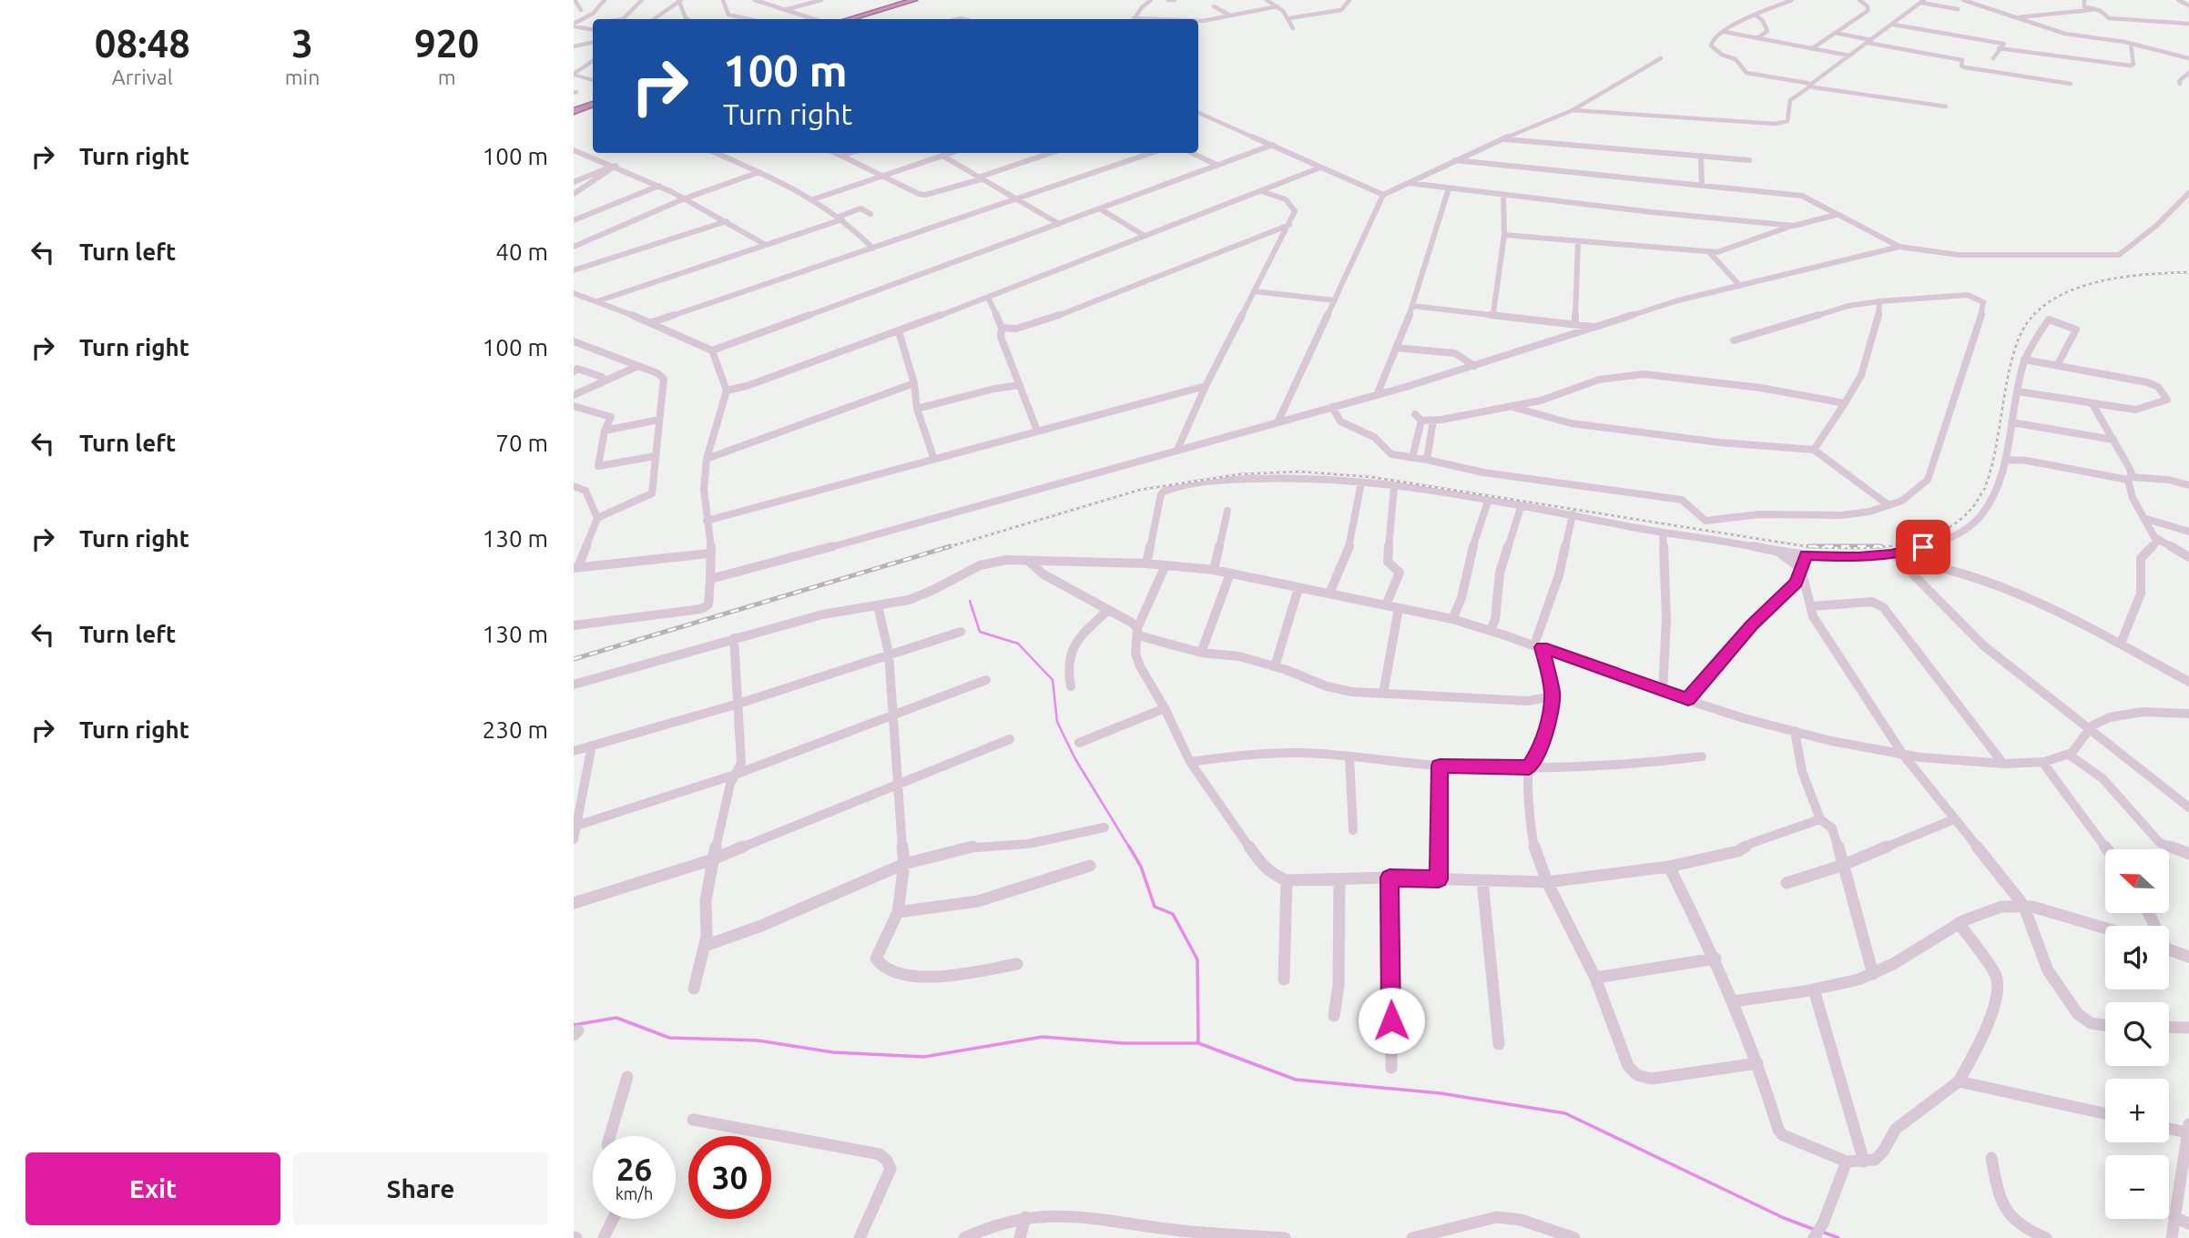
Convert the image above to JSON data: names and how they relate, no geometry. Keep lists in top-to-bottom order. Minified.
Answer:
{"north":"left","page":{"eta":["08:48","Arrival","3","min","920","m"],"turn":["100 m","Turn right"],"list":[{"name":"Turn right","value":"100 m"},{"name":"Turn left","value":"40 m"},{"name":"Turn right","value":"100 m"},{"name":"Turn left","value":"70 m"},{"name":"Turn right","value":"130 m"},{"name":"Turn left","value":"130 m"},{"name":"Turn right","value":"230 m"}],"map_buttons":["+","−"],"speed":"26 km/h","limit":"30","buttons":["Exit","Share"]}}
